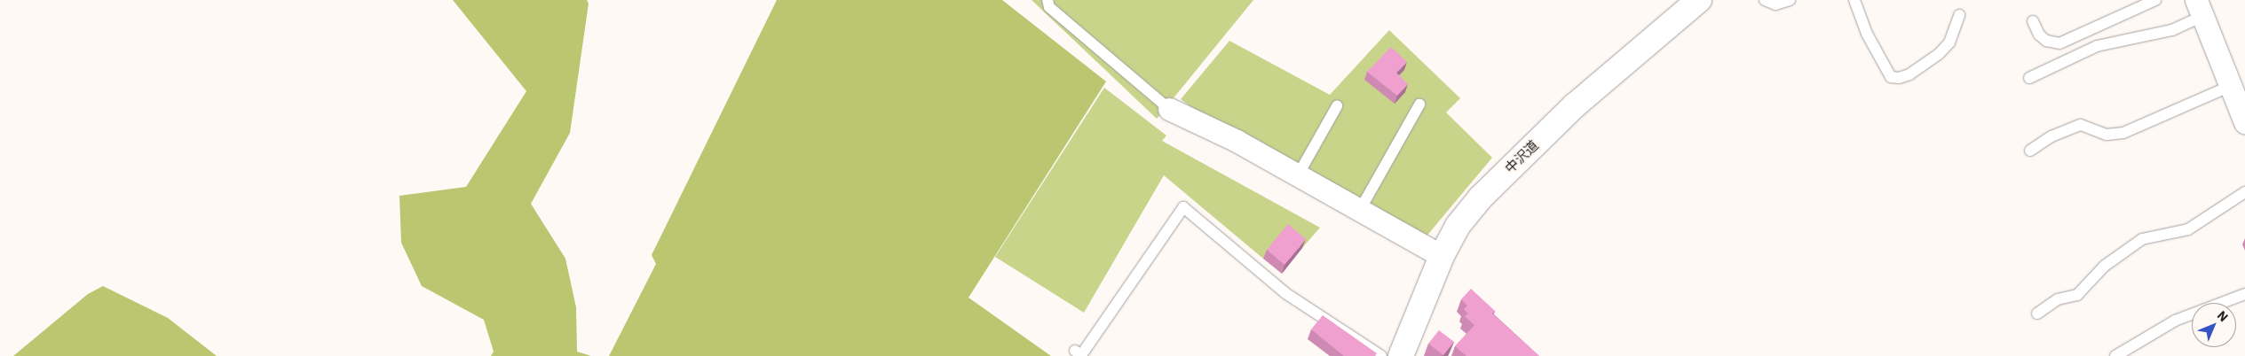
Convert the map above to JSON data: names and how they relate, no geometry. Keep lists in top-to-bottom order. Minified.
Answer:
{"streets":{"street":["中沢道"]},"north":"top right"}
